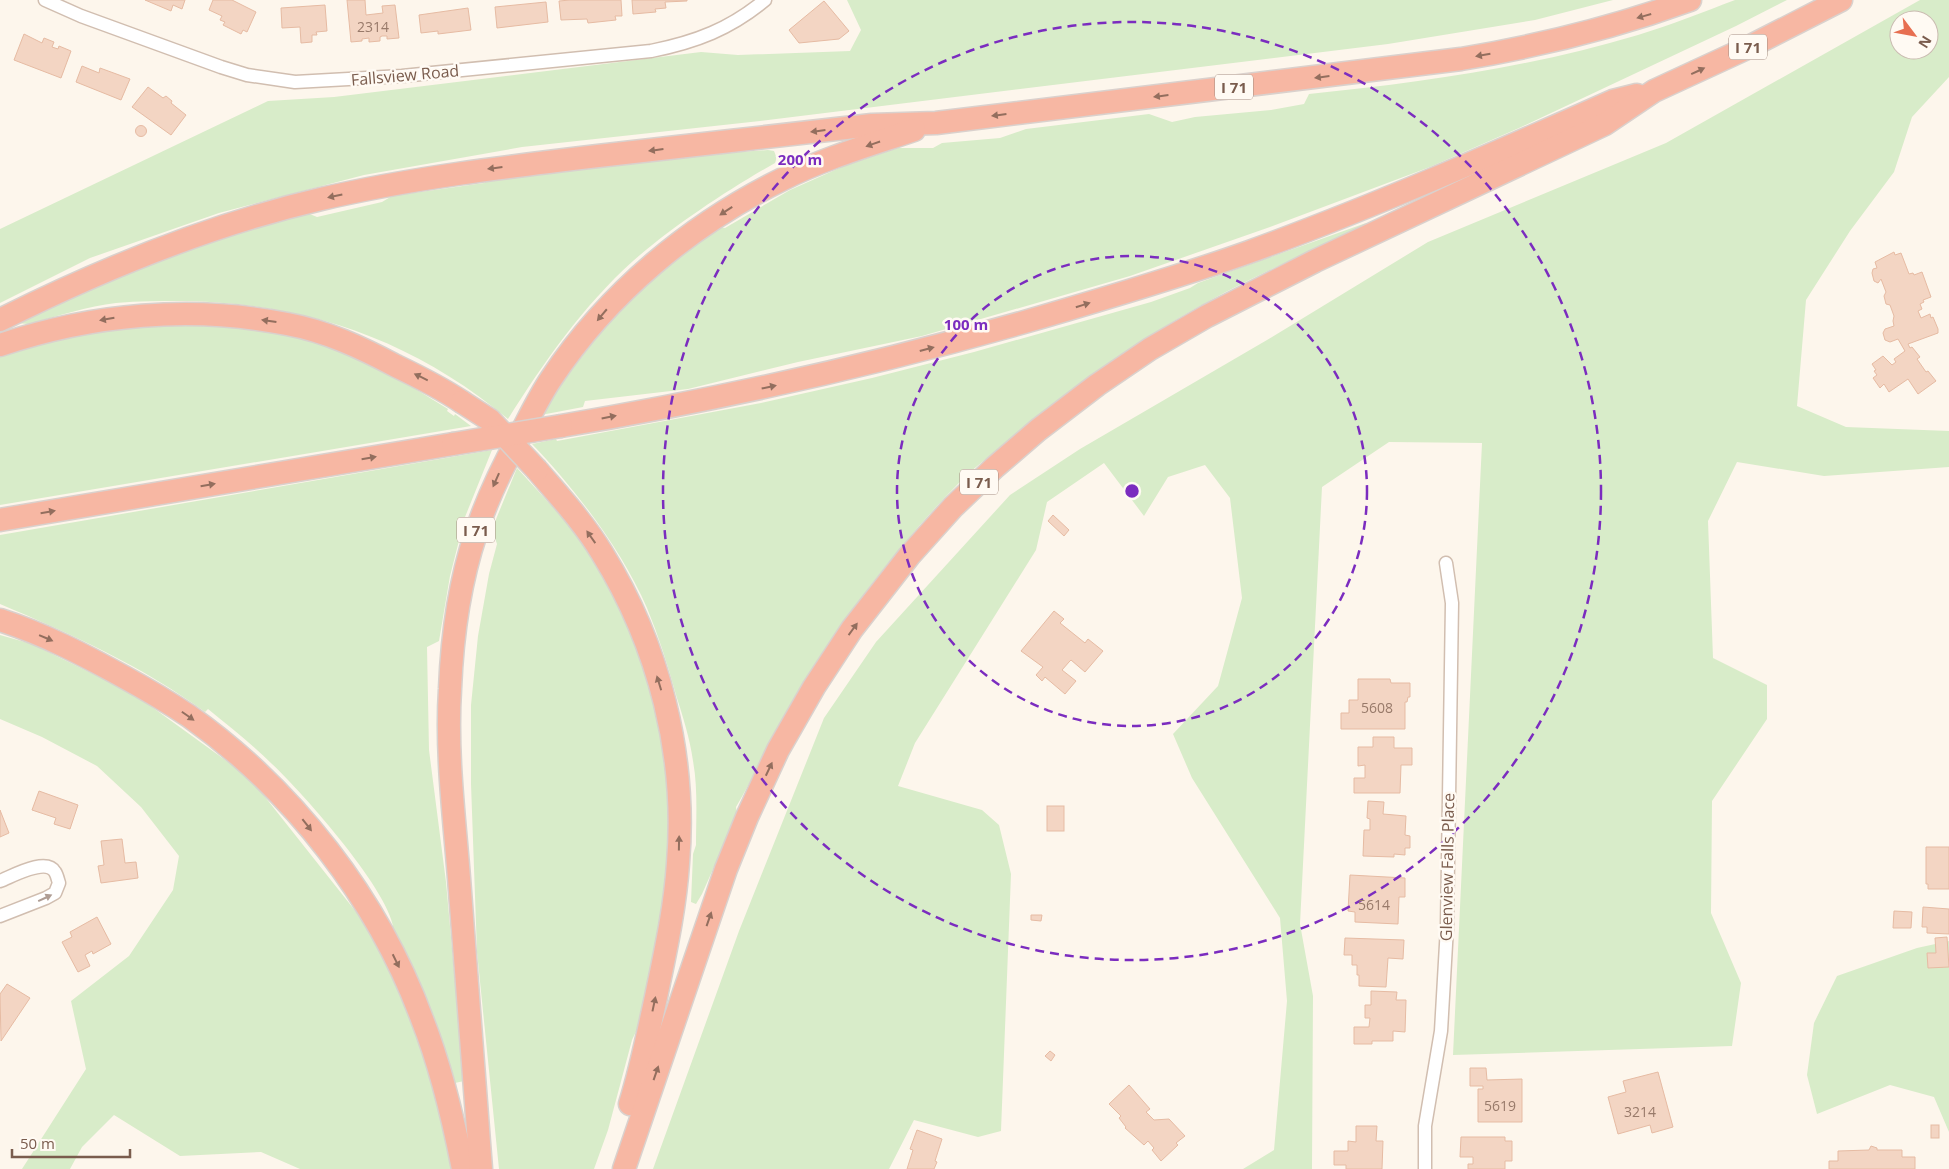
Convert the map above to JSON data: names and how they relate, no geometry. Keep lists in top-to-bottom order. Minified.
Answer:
{"streets":{"highway":["I 71"],"street":["Fallsview Road","Glenview Falls Place"]},"house_numbers":["2314","5608","5614","5619","3214"],"scale_bar":"50 m","north":"bottom right","rings":["200 m","100 m"]}
